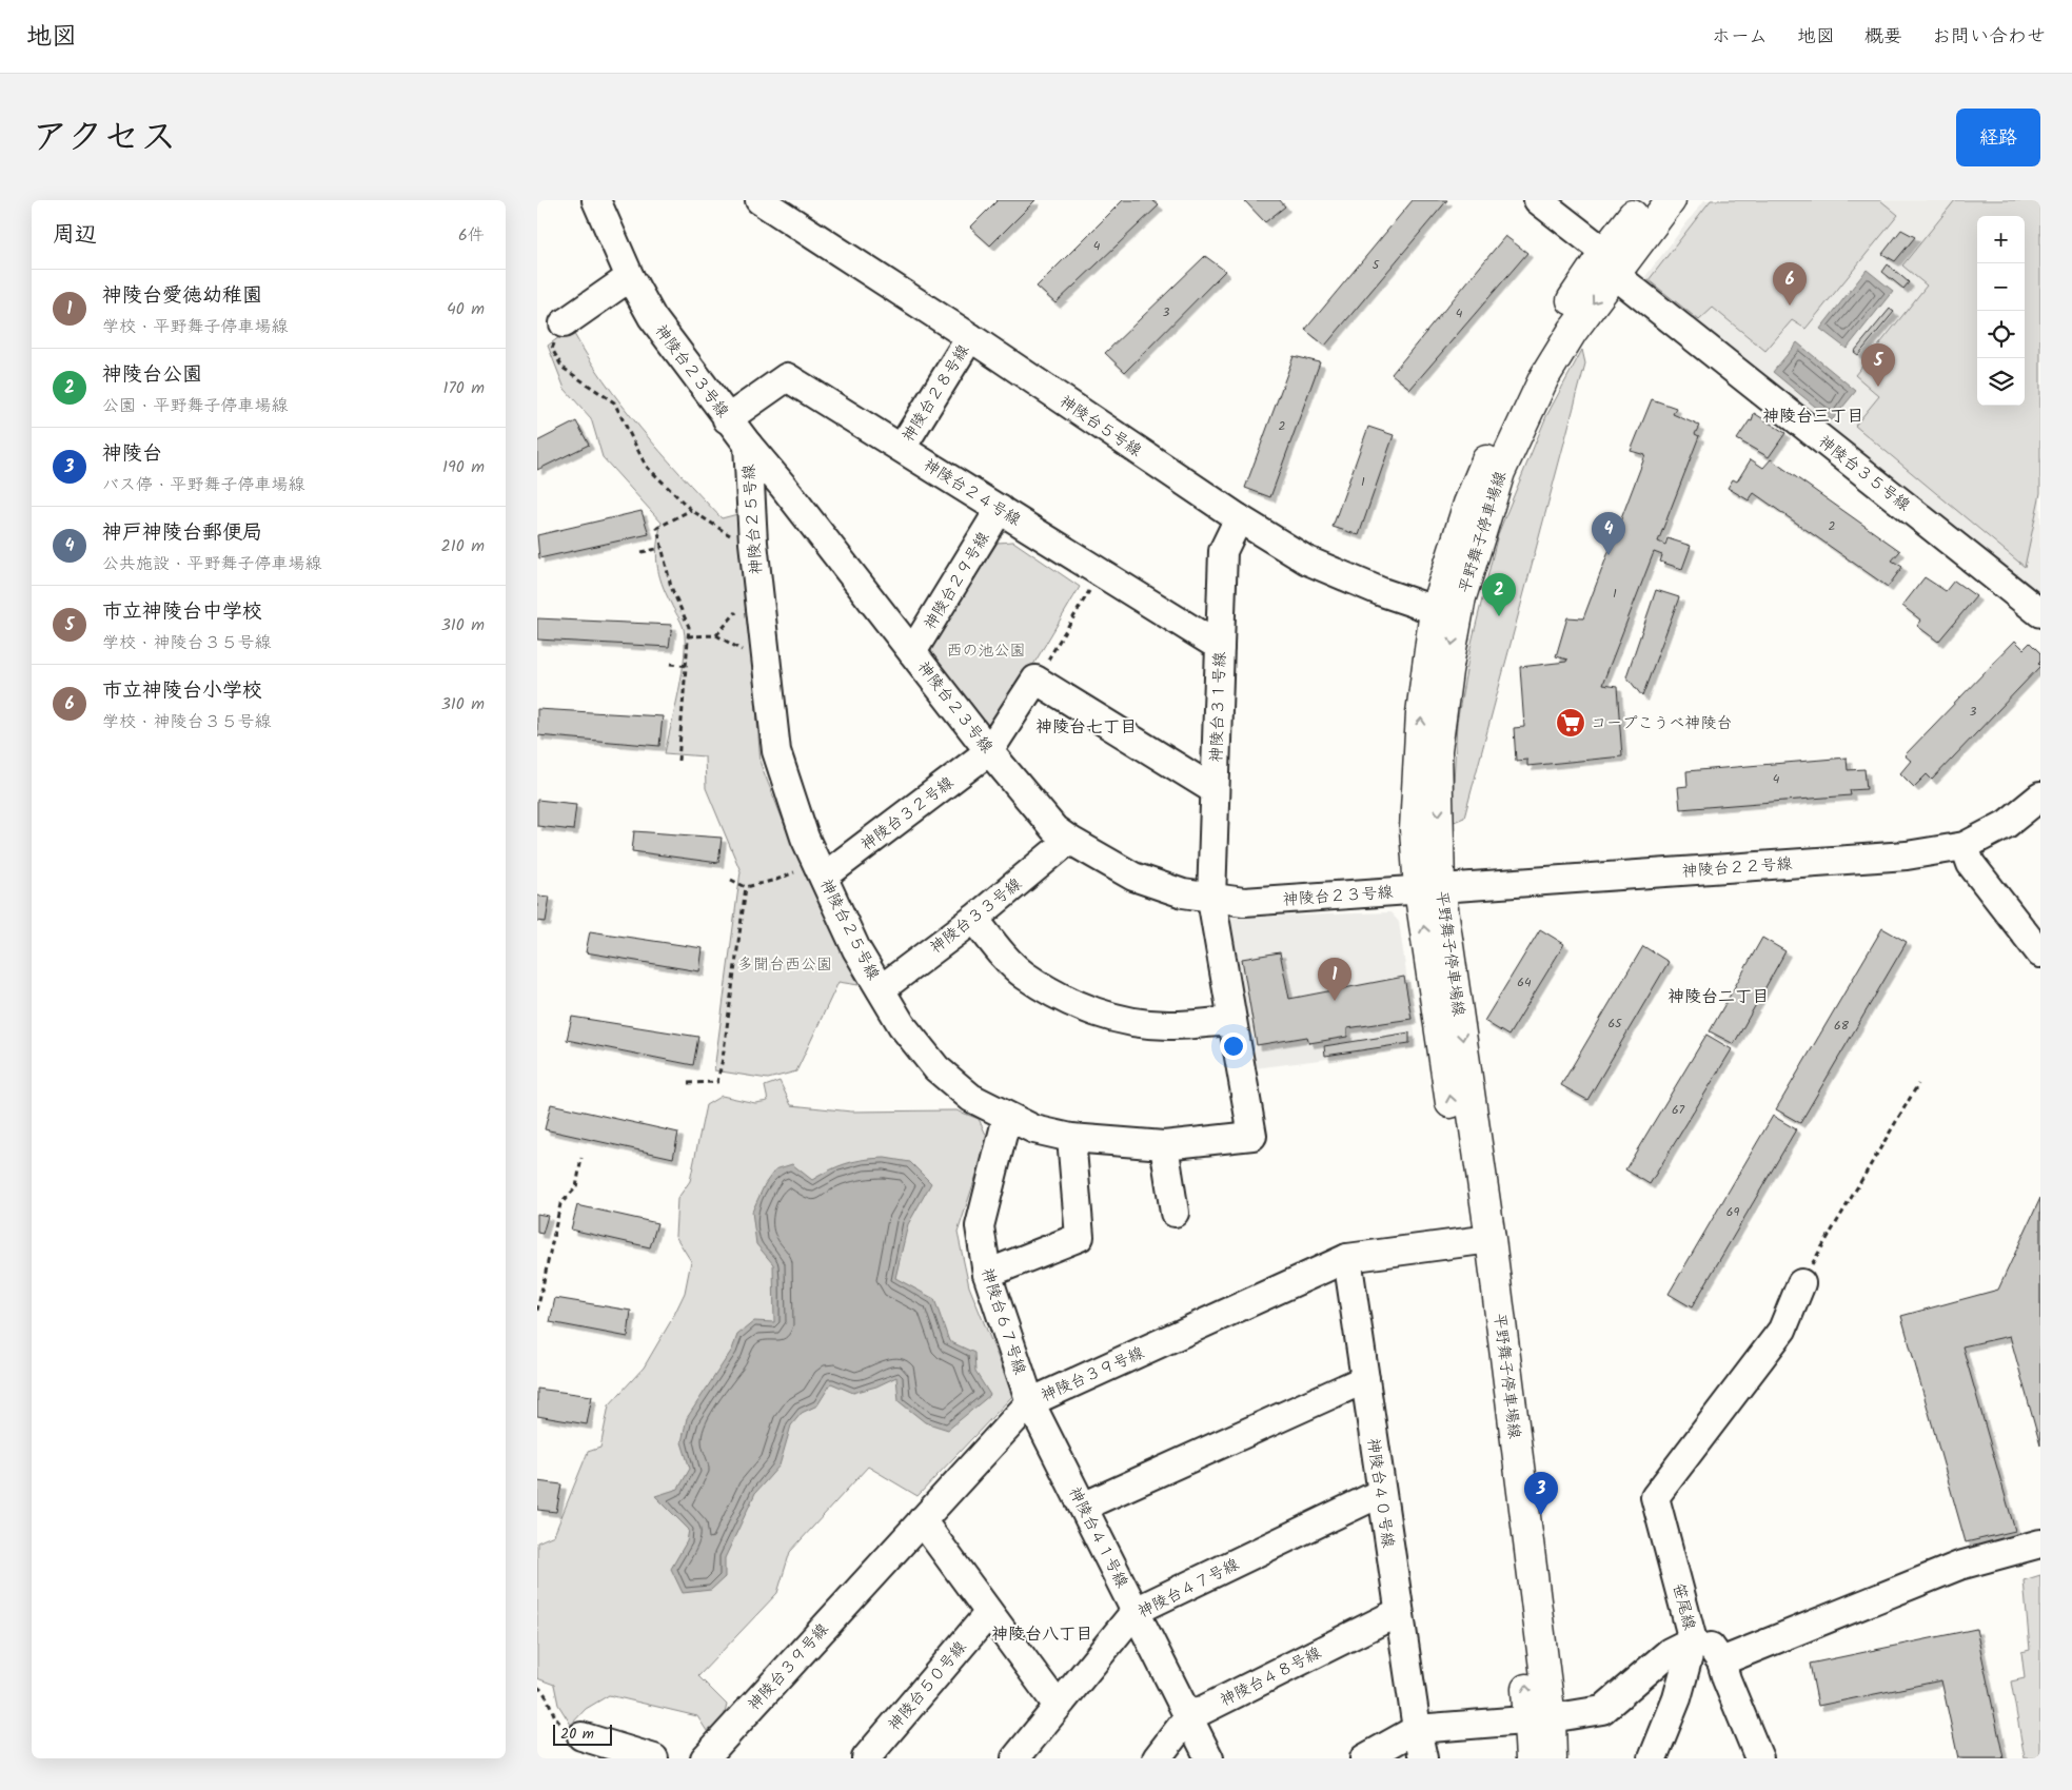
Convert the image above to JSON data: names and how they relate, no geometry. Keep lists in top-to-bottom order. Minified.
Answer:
{"streets":{"main road":["平野舞子停車場線"],"street":["神陵台２３号線","神陵台２８号線","神陵台５号線","神陵台３５号線","神陵台２４号線","神陵台２５号線","神陵台２９号線","神陵台３１号線","神陵台３２号線","神陵台２２号線","神陵台３３号線","神陵台６７号線","神陵台３９号線","神陵台４０号線","神陵台４１号線","神陵台４７号線","笹尾線","神陵台４８号線","神陵台５０号線"]},"crossings":[["神陵台２３号線","神陵台２４号線"],["神陵台２３号線","神陵台２５号線"],["神陵台２３号線","平野舞子停車場線"],["神陵台２３号線","神陵台２９号線"],["神陵台２３号線","神陵台３１号線"],["神陵台２３号線","神陵台３２号線"],["神陵台２３号線","神陵台２２号線"],["神陵台２３号線","神陵台３３号線"],["神陵台２８号線","神陵台５号線"],["神陵台２８号線","神陵台２４号線"],["神陵台５号線","平野舞子停車場線"],["神陵台５号線","神陵台３１号線"],["神陵台３５号線","平野舞子停車場線"],["神陵台２４号線","神陵台２９号線"],["神陵台２４号線","神陵台３１号線"],["神陵台２５号線","神陵台３１号線"],["神陵台２５号線","神陵台３２号線"],["神陵台２５号線","神陵台３３号線"],["神陵台２５号線","神陵台６７号線"],["平野舞子停車場線","神陵台２２号線"],["平野舞子停車場線","神陵台３９号線"],["神陵台６７号線","神陵台３９号線"],["神陵台６７号線","神陵台４１号線"],["神陵台３９号線","神陵台４０号線"],["神陵台３９号線","神陵台４１号線"],["神陵台４０号線","神陵台４７号線"],["神陵台４０号線","神陵台４８号線"],["神陵台４１号線","神陵台４７号線"],["神陵台４１号線","神陵台４８号線"]],"districts":["神陵台三丁目","神陵台七丁目","神陵台二丁目","神陵台八丁目"],"parks":["西の池公園","多聞台西公園"],"places":{"supermarket":["コープこうべ神陵台"]},"house_numbers":["4","5","3","4","2","1","2","1","3","4","64","65","68","67","69"],"scale_bar":"20 m","page":{"header":"地図","nav":["ホーム","地図","概要","お問い合わせ"],"title":"アクセス","buttons":"経路","heading":["周辺","6件"],"map_buttons":["+","−"],"pins":["6","5","4","2","1","3"],"list":[{"mark":"1","name":"神陵台愛徳幼稚園","note":"学校 · 平野舞子停車場線","value":"40 m"},{"mark":"2","name":"神陵台公園","note":"公園 · 平野舞子停車場線","value":"170 m"},{"mark":"3","name":"神陵台","note":"バス停 · 平野舞子停車場線","value":"190 m"},{"mark":"4","name":"神戸神陵台郵便局","note":"公共施設 · 平野舞子停車場線","value":"210 m"},{"mark":"5","name":"市立神陵台中学校","note":"学校 · 神陵台３５号線","value":"310 m"},{"mark":"6","name":"市立神陵台小学校","note":"学校 · 神陵台３５号線","value":"310 m"}],"scale":"20 m"}}
